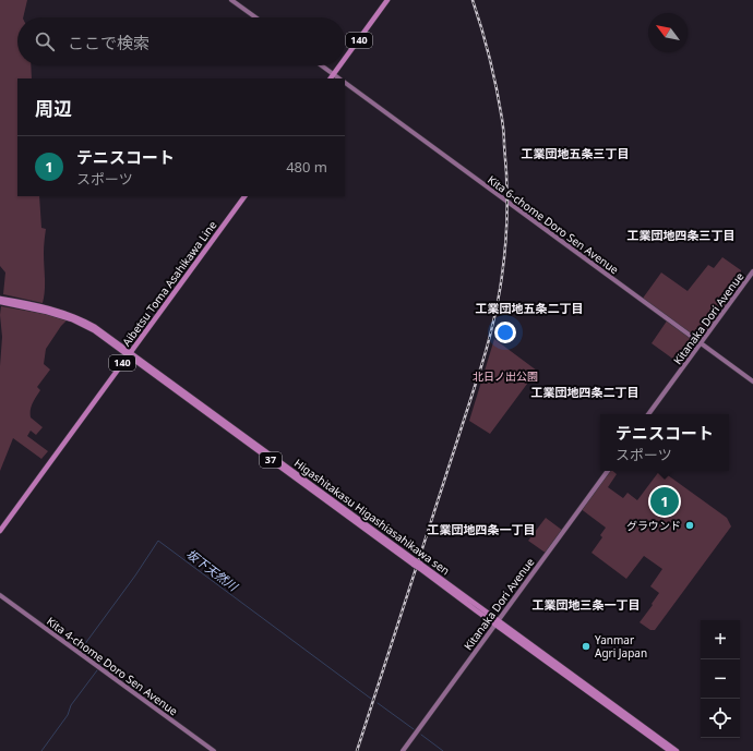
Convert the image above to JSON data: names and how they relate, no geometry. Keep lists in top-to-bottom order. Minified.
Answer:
{"streets":{"main road":["140","Aibetsu Toma Asahikawa Line","37","Higashitakasu Higashiasahikawa sen"],"street":["Kita 6-chome Doro Sen Avenue","Kitanaka Dori Avenue","Kita 4-chome Doro Sen Avenue"]},"crossings":[["Kita 6-chome Doro Sen Avenue","Kitanaka Dori Avenue"],["Aibetsu Toma Asahikawa Line","Higashitakasu Higashiasahikawa sen"],["Kitanaka Dori Avenue","Higashitakasu Higashiasahikawa sen"]],"districts":["工業団地五条三丁目","工業団地四条三丁目","工業団地五条二丁目","工業団地四条二丁目","工業団地四条一丁目","工業団地三条一丁目"],"water":["坂下天然川"],"parks":["北日ノ出公園"],"places":["グラウンド","Yanmar Agri Japan"],"north":"top left","page":{"search":"ここで検索","heading":"周辺","list":[{"mark":"1","name":"テニスコート","note":"スポーツ","value":"480 m"}],"popup":["テニスコート","スポーツ"],"pins":"1","map_buttons":["+","−"]}}
